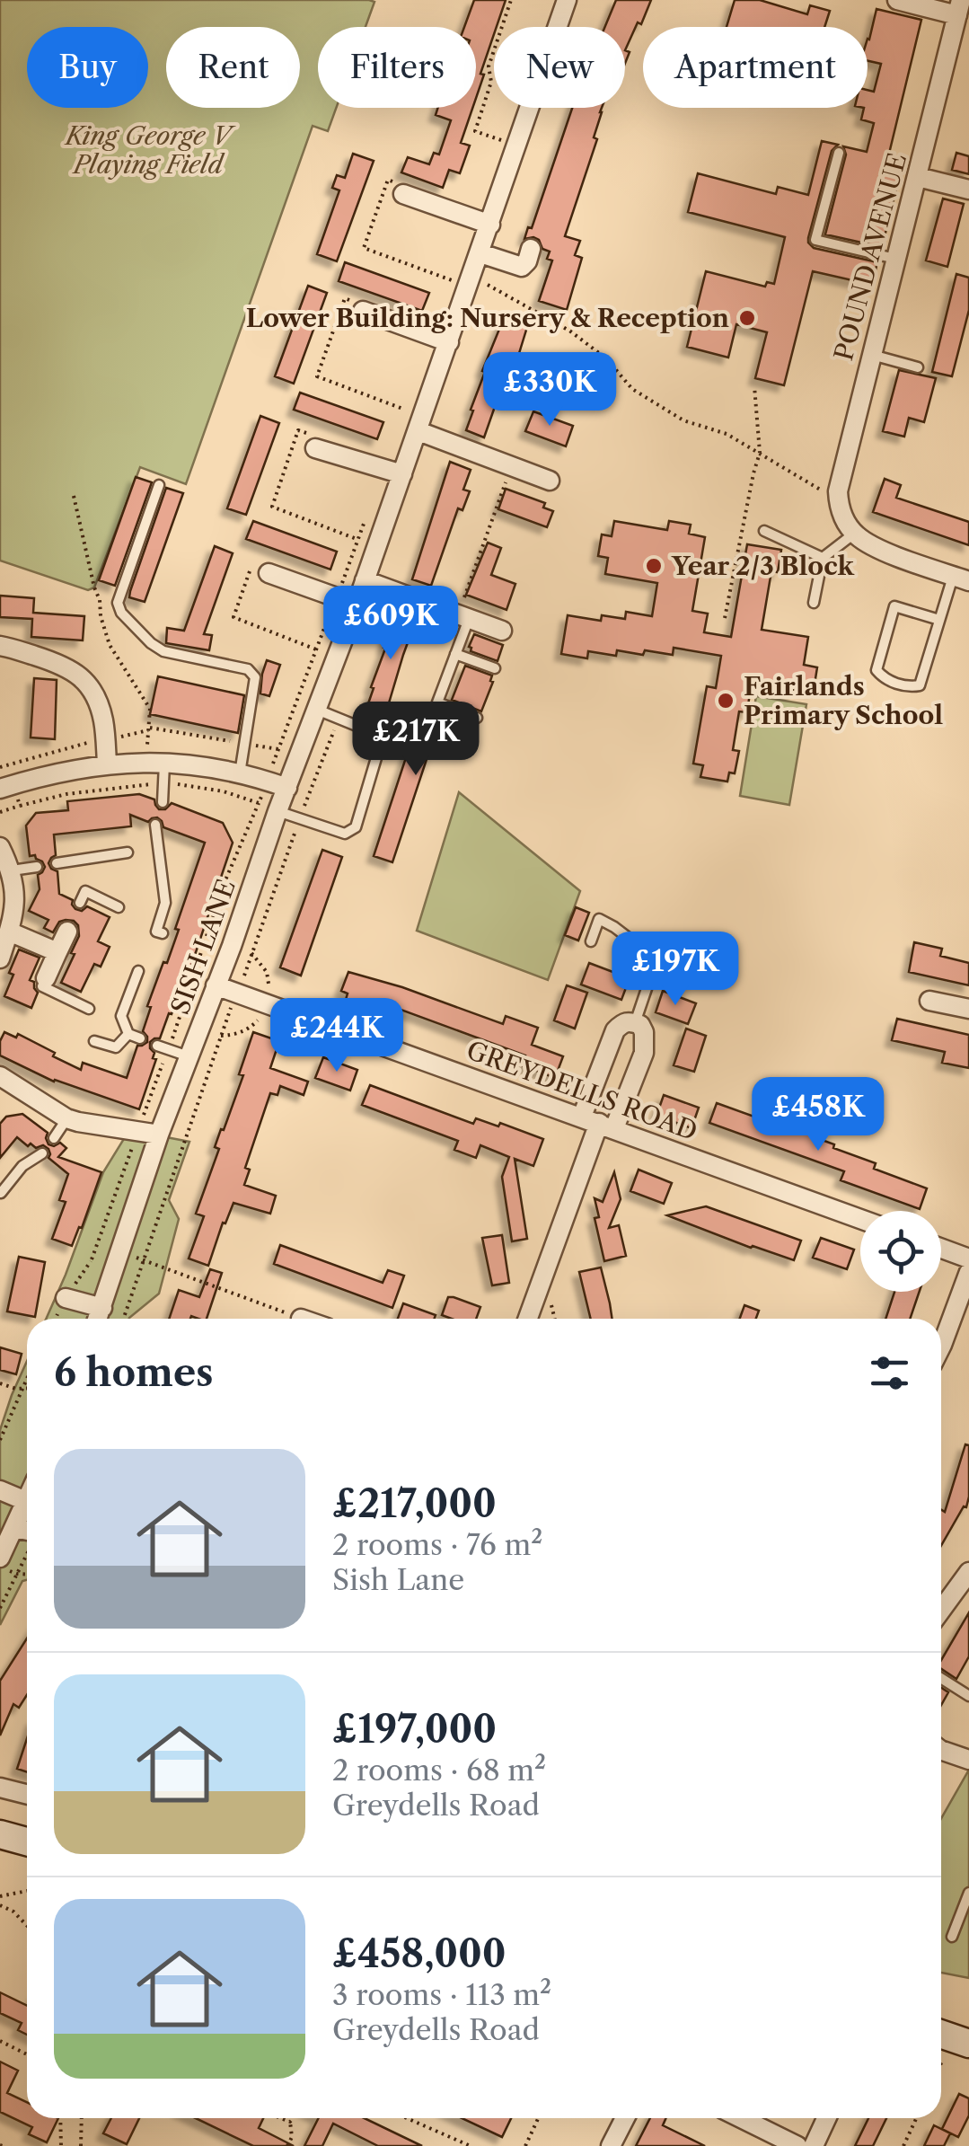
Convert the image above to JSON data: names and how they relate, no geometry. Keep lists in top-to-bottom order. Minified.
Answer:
{"streets":{"street":["POUND AVENUE","SISH LANE","GREYDELLS ROAD"]},"crossings":[["SISH LANE","GREYDELLS ROAD"]],"parks":["King George V Playing Field"],"places":["Lower Building: Nursery & Reception","Year 2/3 Block","Fairlands Primary School"],"page":{"chip":["Buy","Rent","Filters","New","Apartment"],"price":["£330K","£609K","£217K","£197K","£244K","£458K"],"heading":"6 homes","list":[{"name":"£217,000","note":"2 rooms · 76 m² · Sish Lane"},{"name":"£197,000","note":"2 rooms · 68 m² · Greydells Road"},{"name":"£458,000","note":"3 rooms · 113 m² · Greydells Road"}]}}
